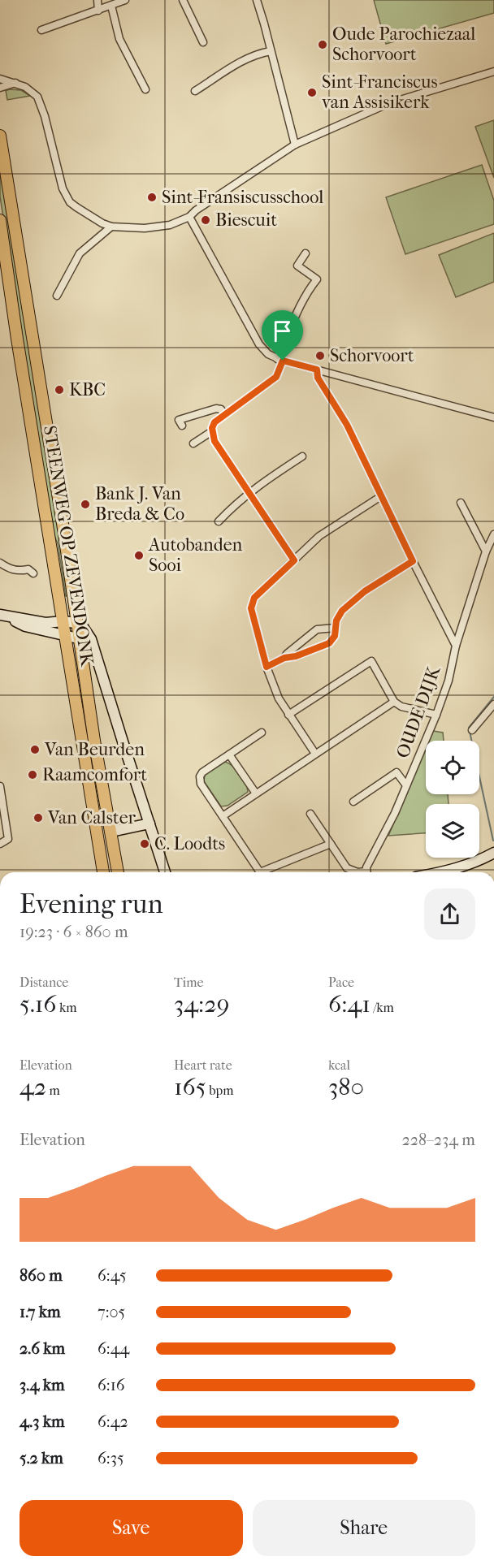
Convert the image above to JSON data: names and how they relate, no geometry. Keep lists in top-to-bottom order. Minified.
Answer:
{"streets":{"main road":["STEENWEG OP ZEVENDONK"],"street":["OUDE DIJK"]},"places":["Oude Parochiezaal Schorvoort","Sint-Franciscus van Assisikerk","Sint-Fransiscusschool","Biescuit","Schorvoort","KBC","Bank J. Van Breda & Co","Autobanden Sooi","Van Beurden","Raamcomfort","Van Calster","C. Loodts"],"page":{"heading":["Evening run","19:23 · 6 × 860 m"],"stats":[["Distance","5.16 km"],["Time","34:29"],["Pace","6:41 /km"],["Elevation","42 m"],["Heart rate","165 bpm"],["kcal","380"]],"chart":["Elevation","228–234 m"],"list":[{"name":"860 m","note":"6:45"},{"name":"1.7 km","note":"7:05"},{"name":"2.6 km","note":"6:44"},{"name":"3.4 km","note":"6:16"},{"name":"4.3 km","note":"6:42"},{"name":"5.2 km","note":"6:35"}],"buttons":["Save","Share"]}}
